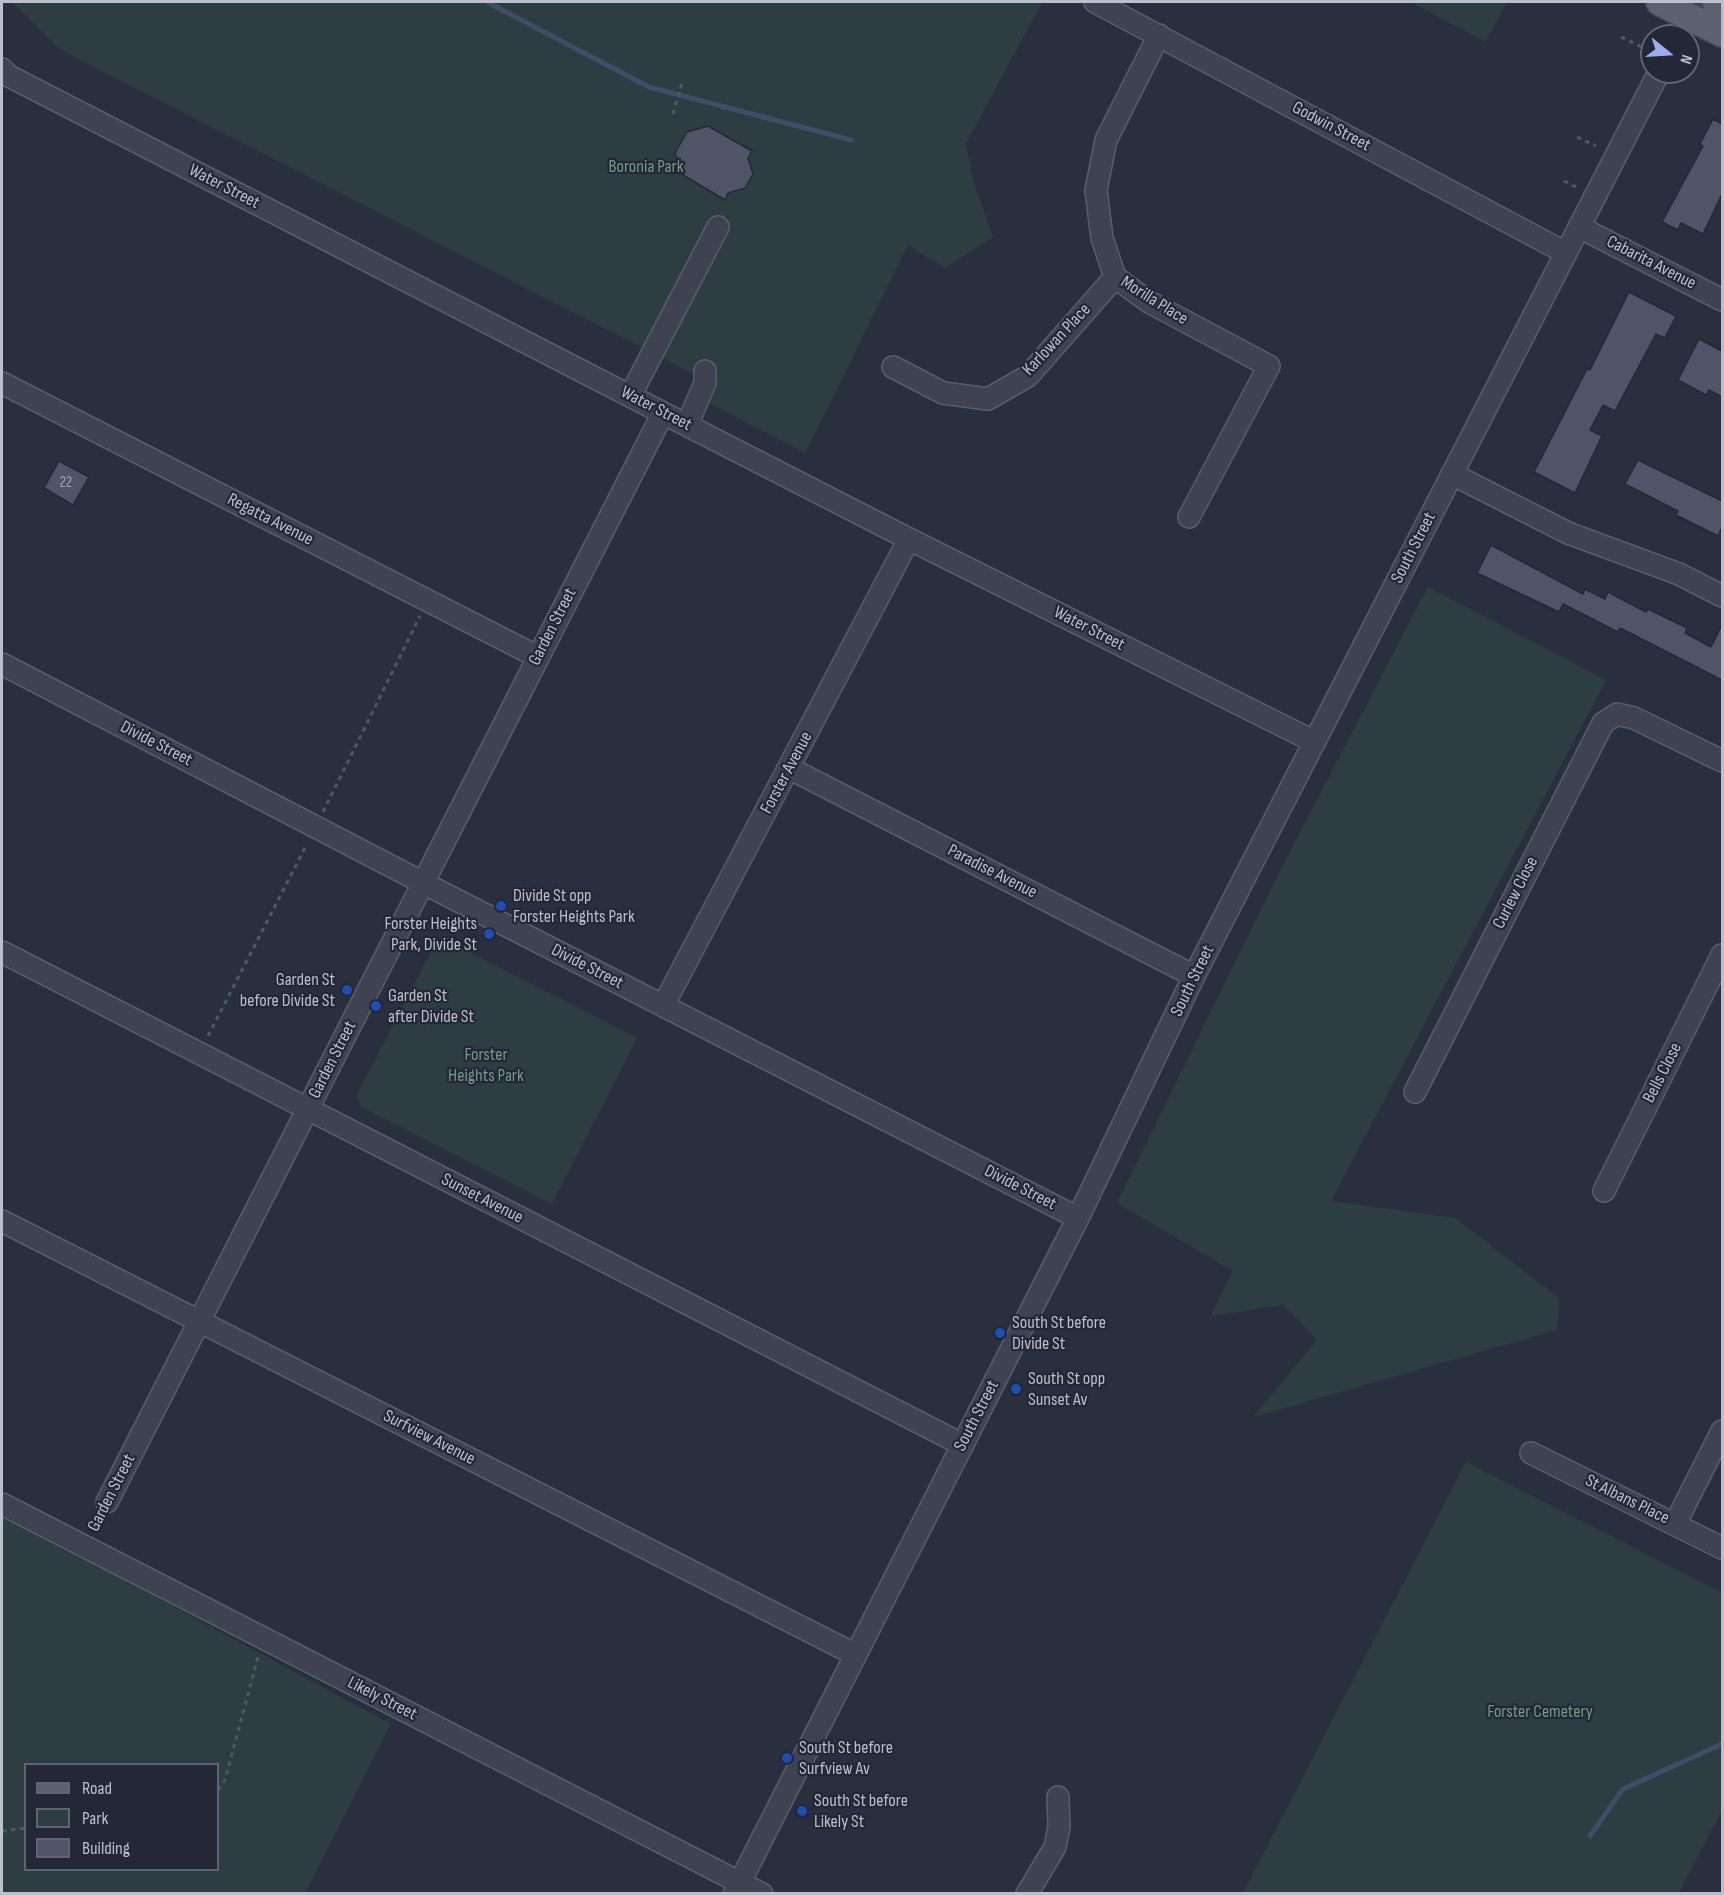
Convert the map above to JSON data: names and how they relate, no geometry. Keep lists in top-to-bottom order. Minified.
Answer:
{"streets":{"street":["Godwin Street","Water Street","Cabarita Avenue","Morilla Place","Karlowan Place","Regatta Avenue","South Street","Garden Street","Divide Street","Forster Avenue","Paradise Avenue","Curlew Close","Bells Close","Sunset Avenue","Surfview Avenue","St Albans Place","Likely Street"]},"crossings":[["Godwin Street","Morilla Place"],["Godwin Street","South Street"],["Water Street","South Street"],["Water Street","Garden Street"],["Water Street","Forster Avenue"],["Cabarita Avenue","South Street"],["Morilla Place","Karlowan Place"],["Regatta Avenue","Garden Street"],["South Street","Divide Street"],["South Street","Paradise Avenue"],["South Street","Sunset Avenue"],["South Street","Surfview Avenue"],["South Street","Likely Street"],["Garden Street","Divide Street"],["Garden Street","Sunset Avenue"],["Garden Street","Surfview Avenue"],["Garden Street","Likely Street"],["Divide Street","Forster Avenue"],["Forster Avenue","Paradise Avenue"]],"parks":["Boronia Park","Forster Heights Park","Forster Cemetery"],"places":["Divide St opp Forster Heights Park","Forster Heights Park, Divide St","Garden St before Divide St","Garden St after Divide St","South St before Divide St","South St opp Sunset Av","South St before Surfview Av","South St before Likely St"],"house_numbers":["22"],"legend":["Road","Park","Building"],"north":"right"}
